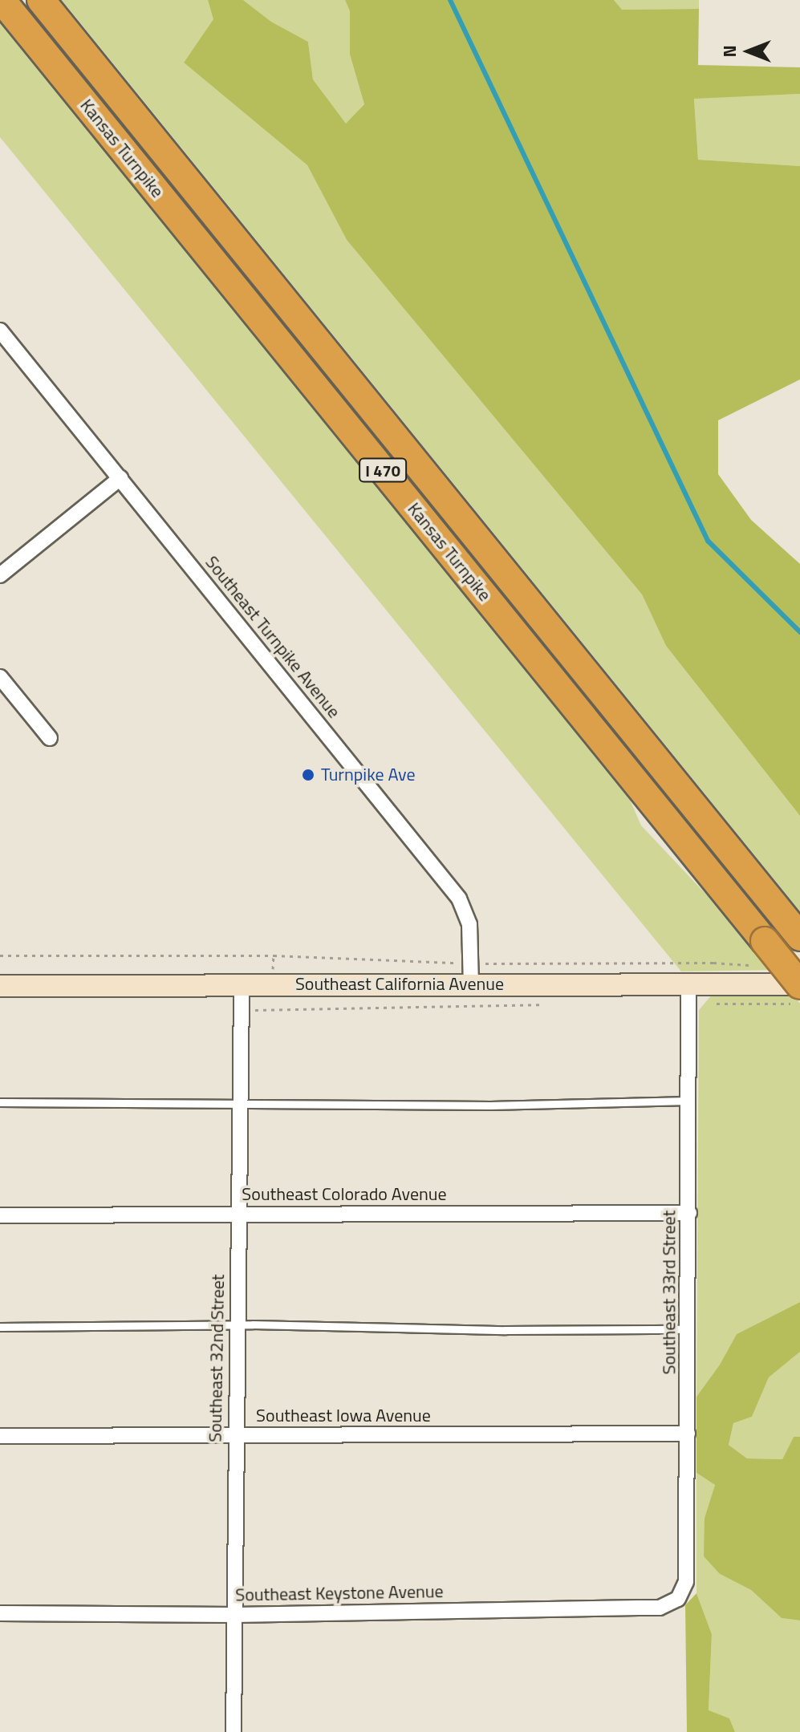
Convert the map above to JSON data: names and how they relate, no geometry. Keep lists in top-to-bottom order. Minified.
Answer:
{"streets":{"highway":["Kansas Turnpike","I 470"],"main road":["Southeast California Avenue"],"street":["Southeast Turnpike Avenue","Southeast Colorado Avenue","Southeast 33rd Street","Southeast 32nd Street","Southeast Iowa Avenue","Southeast Keystone Avenue"]},"crossings":[["Kansas Turnpike","Southeast California Avenue"],["Southeast Turnpike Avenue","Southeast California Avenue"],["Southeast California Avenue","Southeast 33rd Street"],["Southeast California Avenue","Southeast 32nd Street"],["Southeast Colorado Avenue","Southeast 33rd Street"],["Southeast Colorado Avenue","Southeast 32nd Street"],["Southeast 33rd Street","Southeast Iowa Avenue"],["Southeast 33rd Street","Southeast Keystone Avenue"],["Southeast 32nd Street","Southeast Iowa Avenue"],["Southeast 32nd Street","Southeast Keystone Avenue"]],"places":["Turnpike Ave"],"north":"left"}
